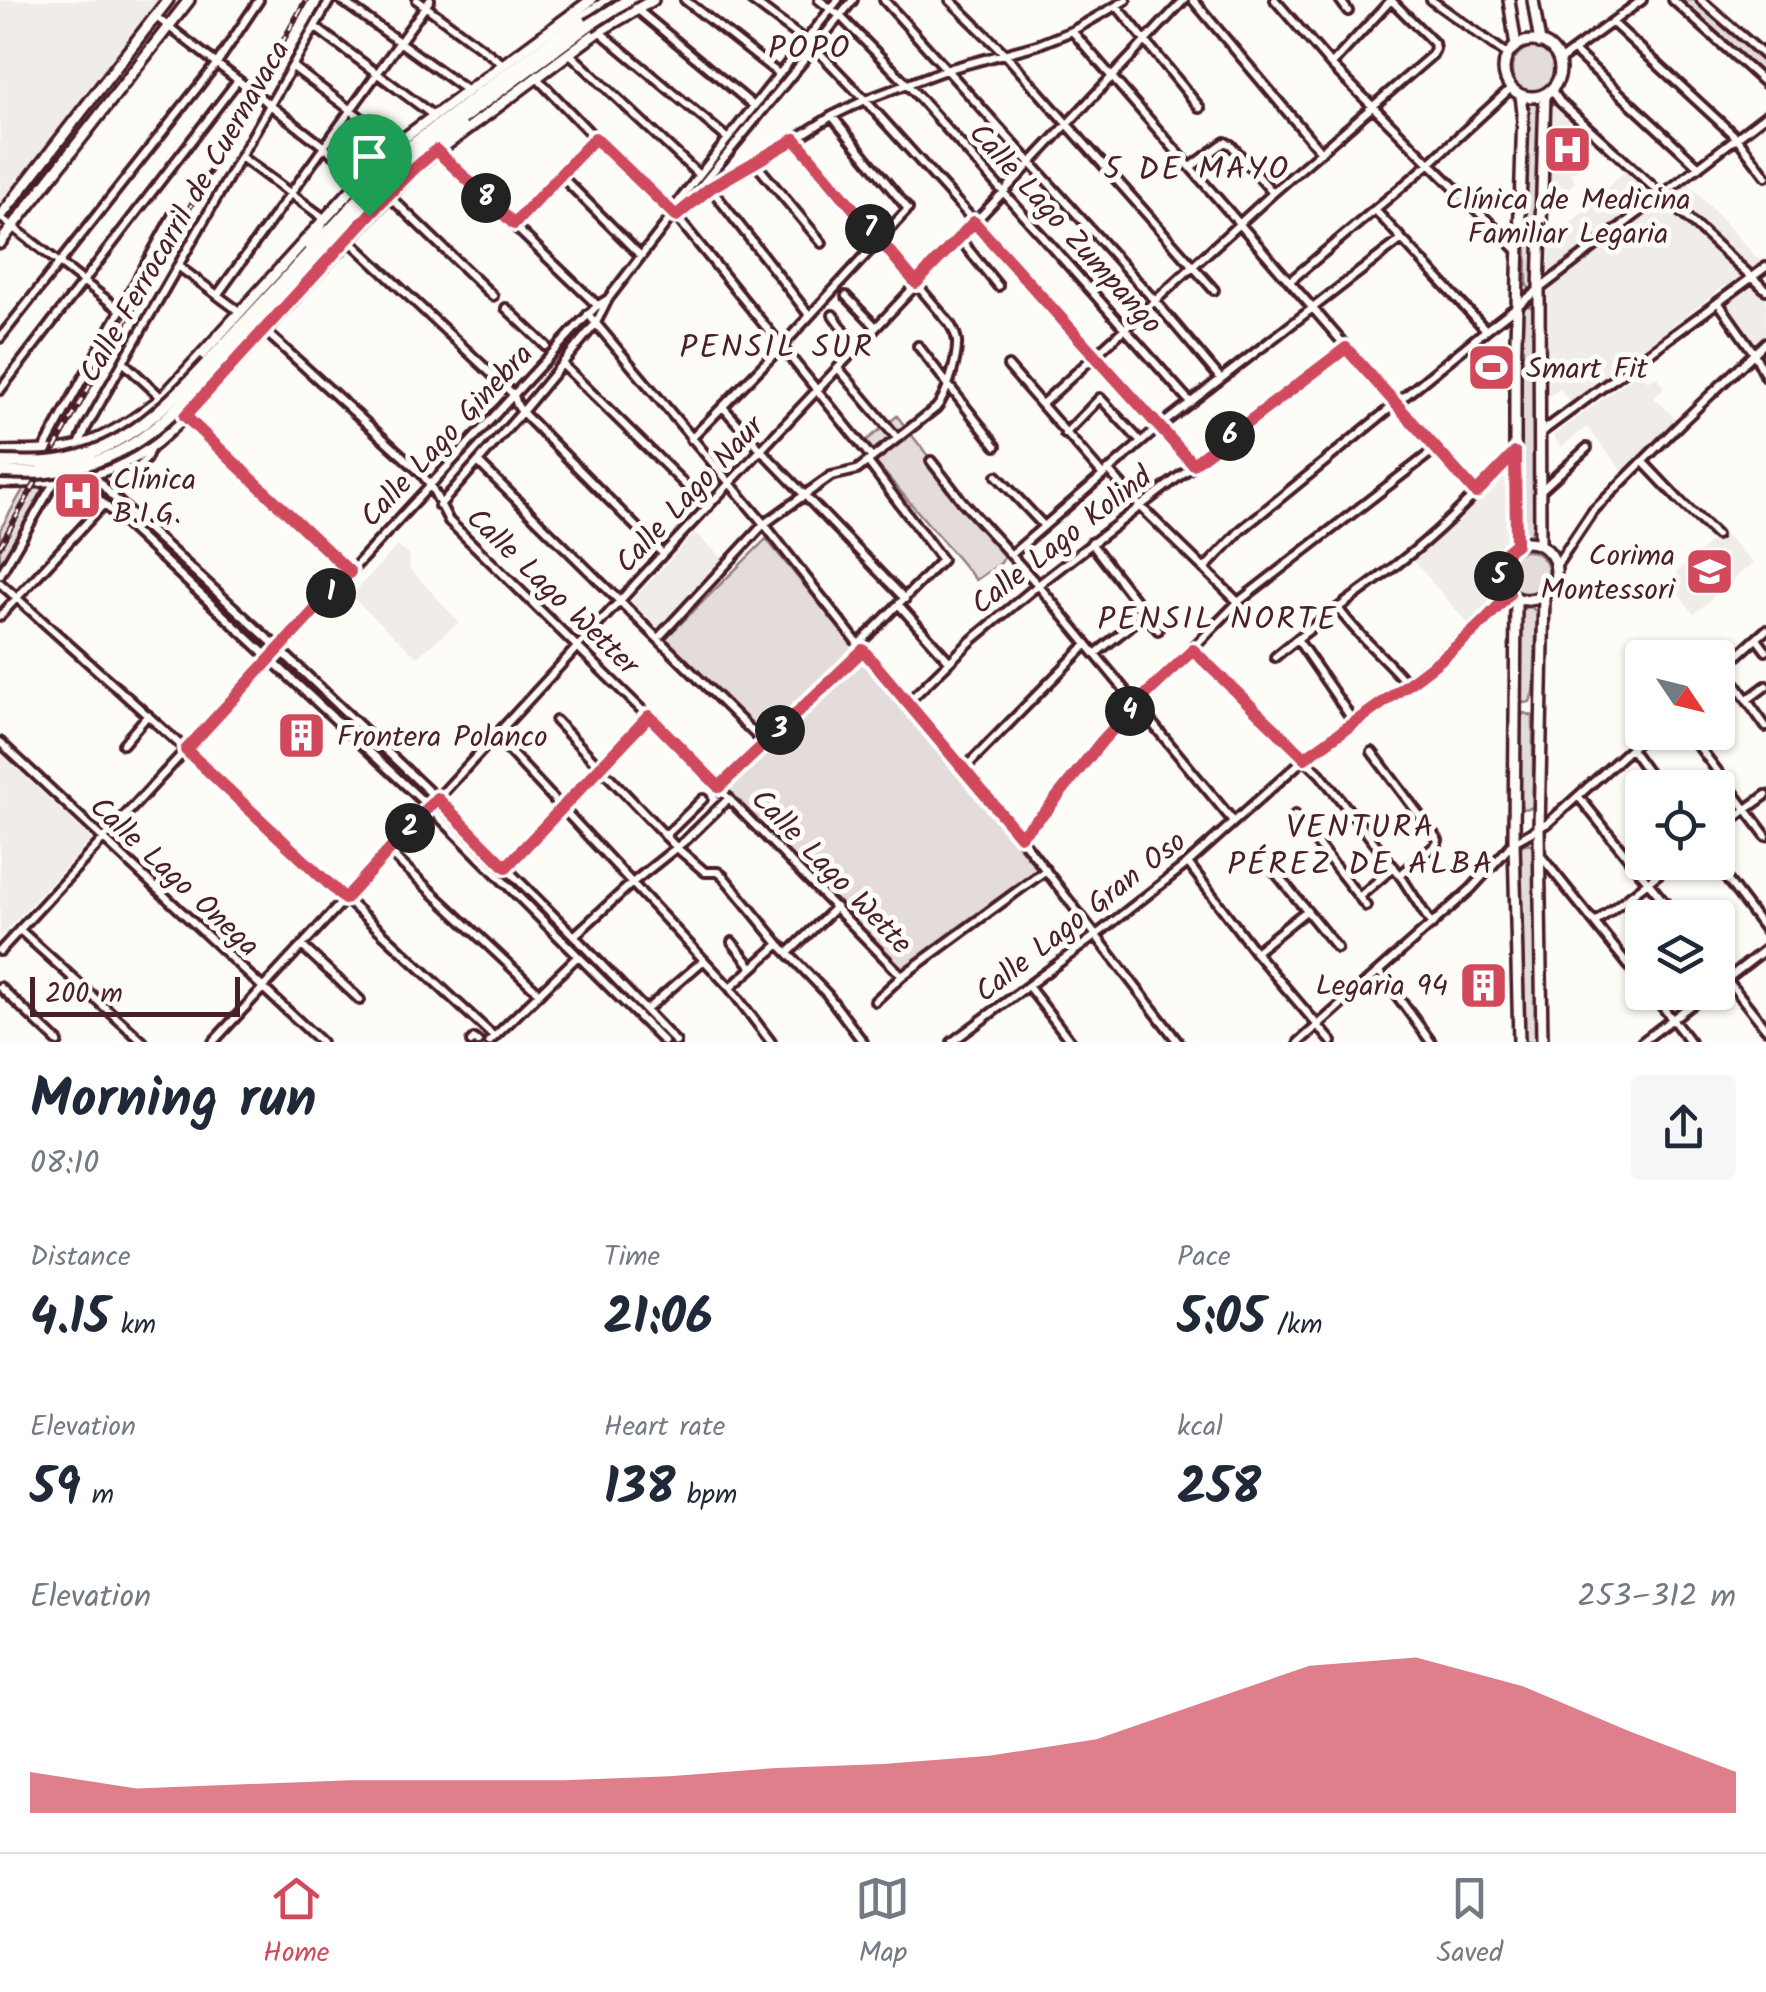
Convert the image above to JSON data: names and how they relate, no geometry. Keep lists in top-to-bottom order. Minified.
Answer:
{"streets":{"street":["Calle Ferrocarril de Cuernavaca","Calle Lago Zumpango","Calle Lago Ginebra","Calle Lago Naur","Calle Lago Kolind","Calle Lago Wetter","Calle Lago Wette","Calle Lago Onega","Calle Lago Gran Oso"]},"crossings":[["Calle Lago Zumpango","Calle Lago Naur"],["Calle Lago Ginebra","Calle Lago Wetter"],["Calle Lago Ginebra","Calle Lago Onega"],["Calle Lago Naur","Calle Lago Wetter"],["Calle Lago Naur","Calle Lago Onega"],["Calle Lago Wetter","Calle Lago Wette"]],"districts":["POPO","5 DE MAYO","PENSIL SUR","PENSIL NORTE","VENTURA PÉREZ DE ALBA"],"places":{"hospital":["Clínica de Medicina Familiar Legaria","Clínica B.I.G."],"sports":["Smart Fit"],"school or university":["Corima Montessori"],"building":["Frontera Polanco","Legaria 94"]},"scale_bar":"200 m","north":"bottom right","page":{"pins":["8","7","6","5","1","4","3","2"],"scale":"200 m","heading":["Morning run","08:10"],"stats":[["Distance","4.15 km"],["Time","21:06"],["Pace","5:05 /km"],["Elevation","59 m"],["Heart rate","138 bpm"],["kcal","258"]],"chart":["Elevation","253–312 m"],"tabs":["Home","Map","Saved"]}}
